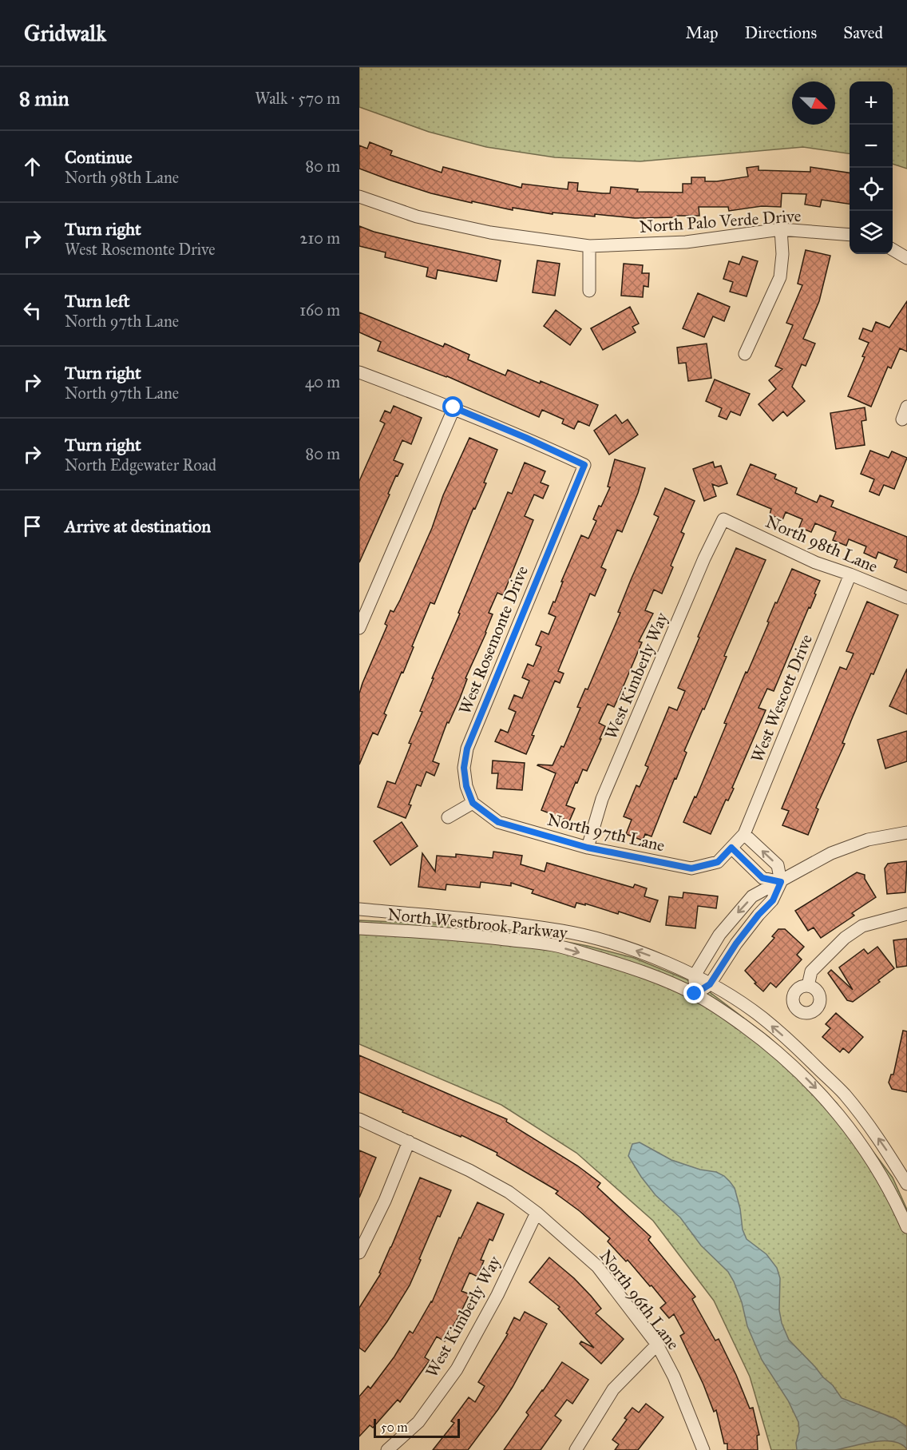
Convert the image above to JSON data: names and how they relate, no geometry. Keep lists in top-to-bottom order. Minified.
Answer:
{"streets":{"street":["North Palo Verde Drive","North 98th Lane","West Rosemonte Drive","West Kimberly Way","West Wescott Drive","North 97th Lane","North Westbrook Parkway","North 96th Lane"]},"crossings":[["North 98th Lane","West Kimberly Way"],["North 98th Lane","West Wescott Drive"],["West Rosemonte Drive","North 97th Lane"],["West Kimberly Way","North 97th Lane"],["West Kimberly Way","North 96th Lane"],["West Wescott Drive","North 97th Lane"]],"scale_bar":"50 m","north":"bottom right","page":{"header":"Gridwalk","nav":["Map","Directions","Saved"],"heading":["8 min","Walk · 570 m"],"map_buttons":["+","−"],"list":[["Continue","North 98th Lane","80 m"],["Turn right","West Rosemonte Drive","210 m"],["Turn left","North 97th Lane","160 m"],["Turn right","North 97th Lane","40 m"],["Turn right","North Edgewater Road","80 m"],"Arrive at destination"],"scale":"50 m"}}
